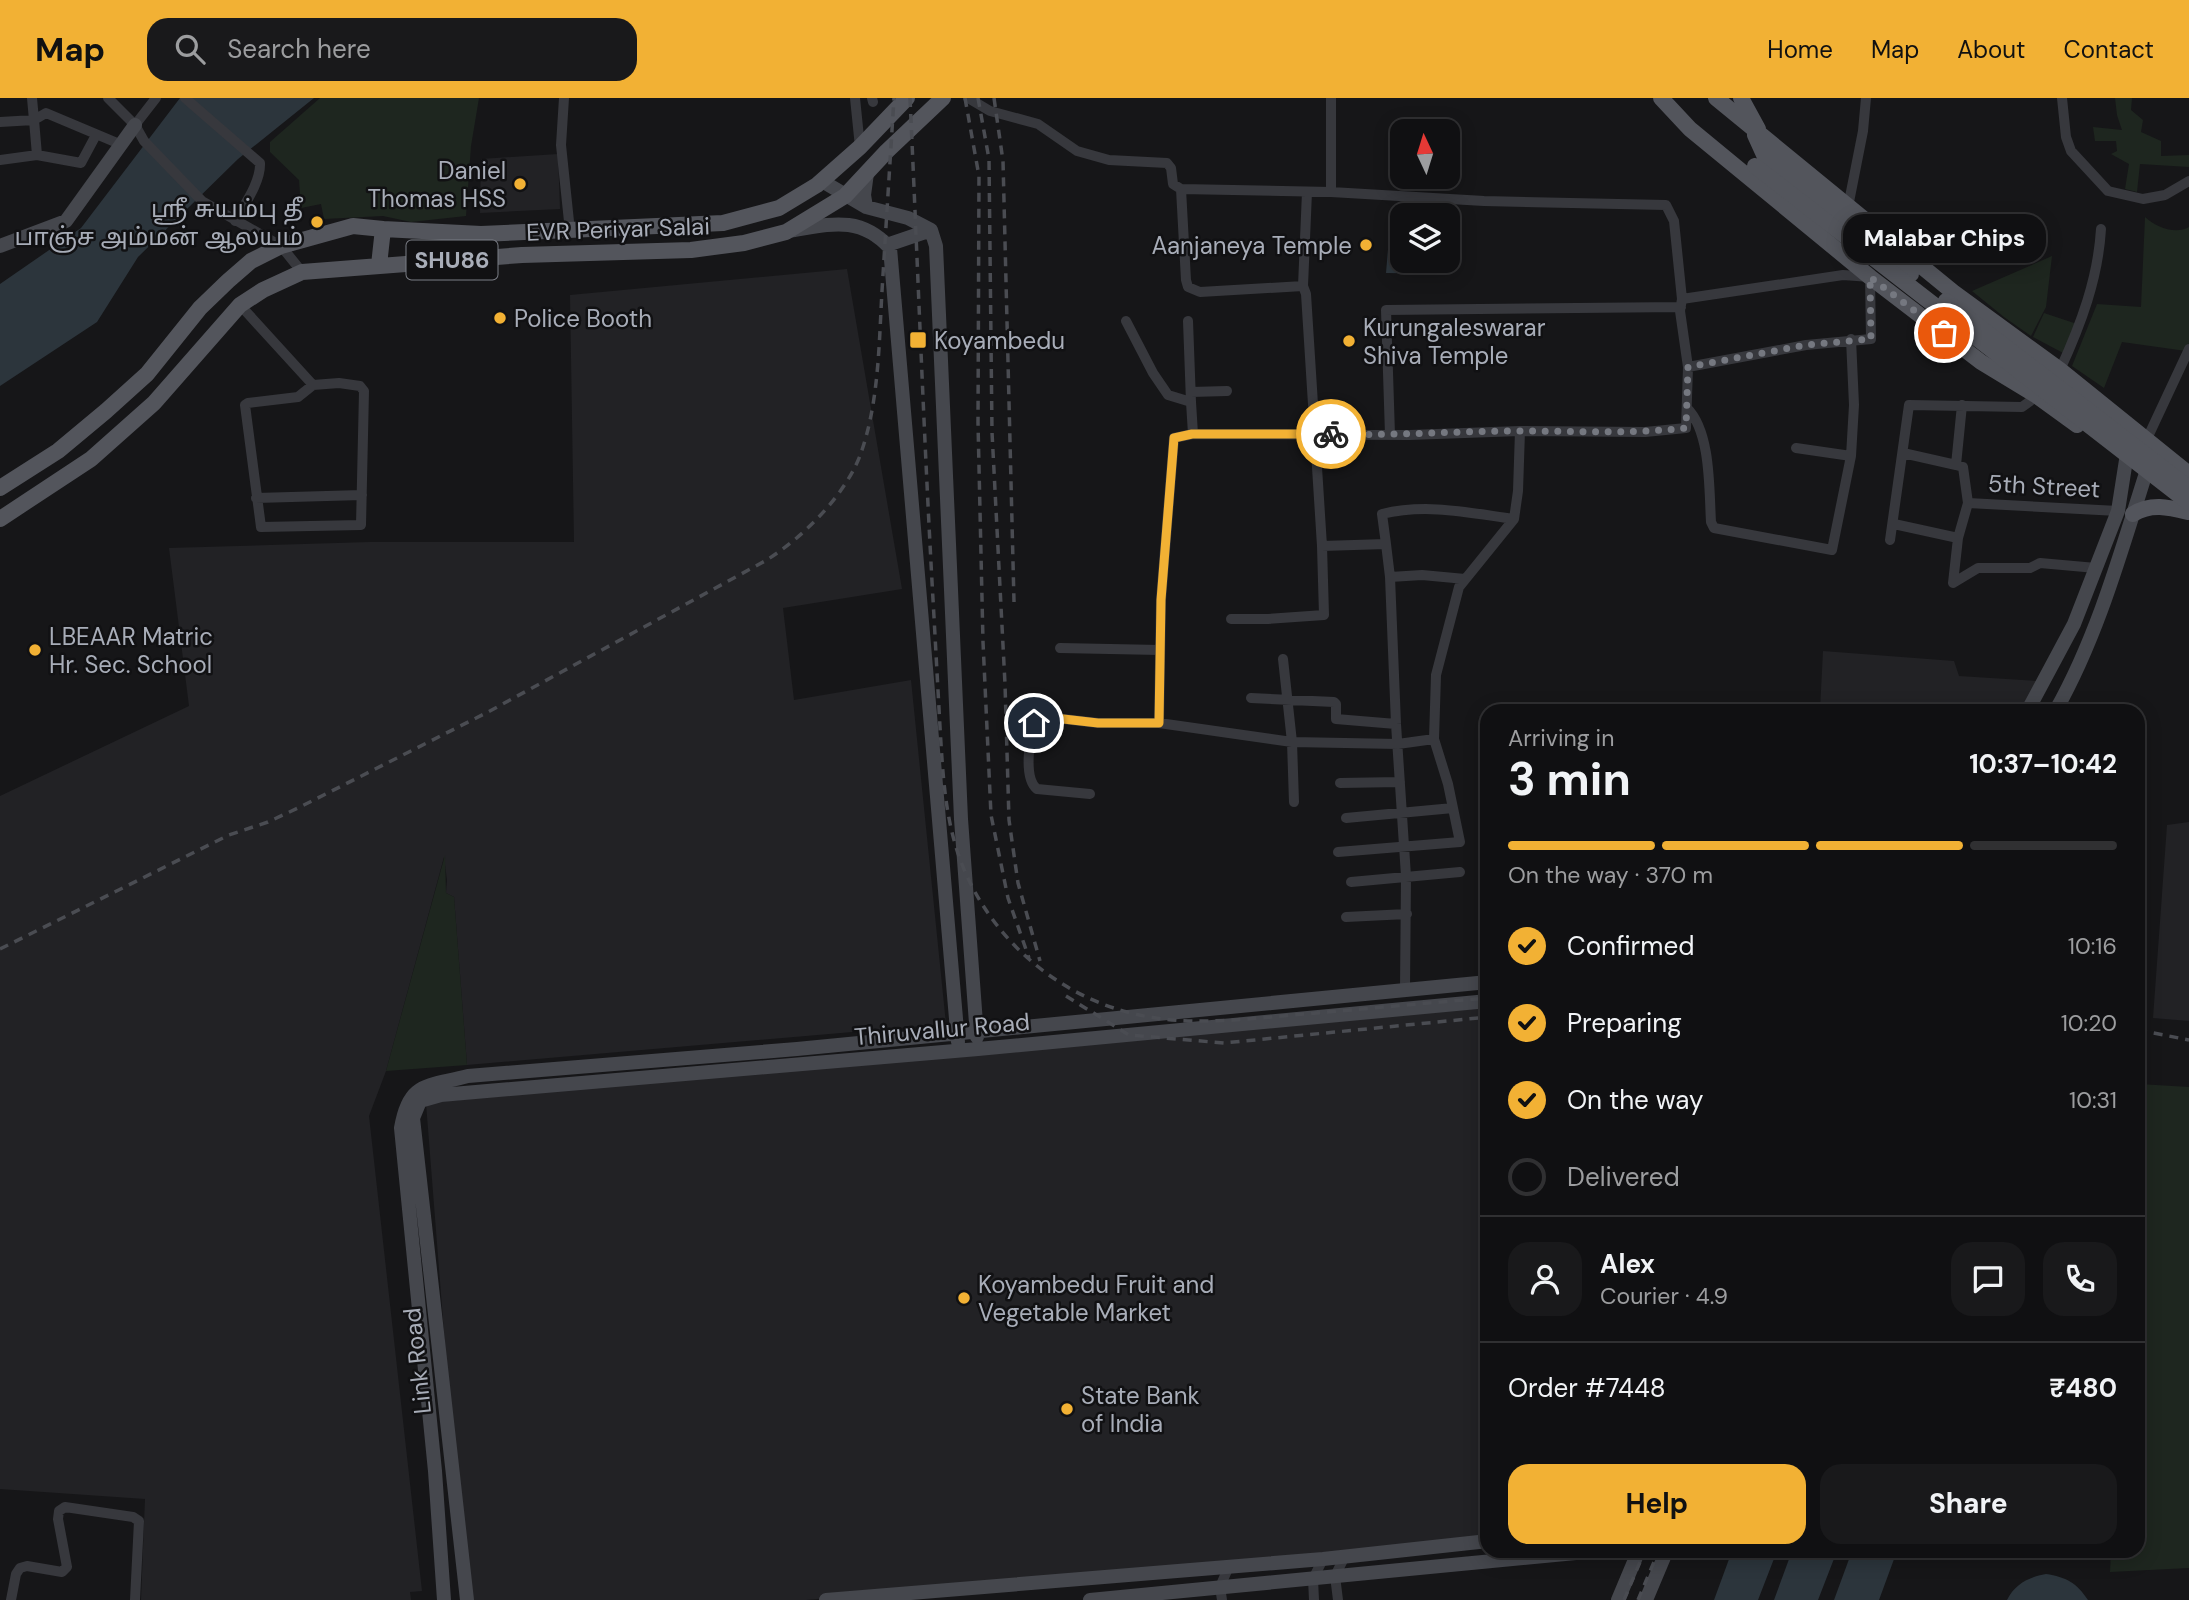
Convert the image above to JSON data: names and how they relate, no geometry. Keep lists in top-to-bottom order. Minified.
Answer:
{"streets":{"main road":["EVR Periyar Salai","SHU86"],"street":["5th Street","Thiruvallur Road","Link Road"]},"crossings":[["Thiruvallur Road","Link Road"]],"places":{"other":["Daniel Thomas HSS","ஶ்ரீ சுயம்பு தீ பாஞ்ச அம்மன் ஆலயம்","Aanjaneya Temple","Police Booth","Malabar Chips","Kurungaleswarar Shiva Temple","LBEAAR Matric Hr. Sec. School","Koyambedu Fruit and Vegetable Market","State Bank of India"],"transit":["Koyambedu"]},"north":"top","page":{"header":"Map","search":"Search here","nav":["Home","Map","About","Contact"],"bubble":"Malabar Chips","heading":["3 min","Arriving in","10:37–10:42"],"panel":["Alex","Courier · 4.9","Order #7448","₹480"],"bar":"On the way · 370 m","list":[["Confirmed","10:16"],["Preparing","10:20"],["On the way","10:31"],"Delivered"],"buttons":["Help","Share"]}}
